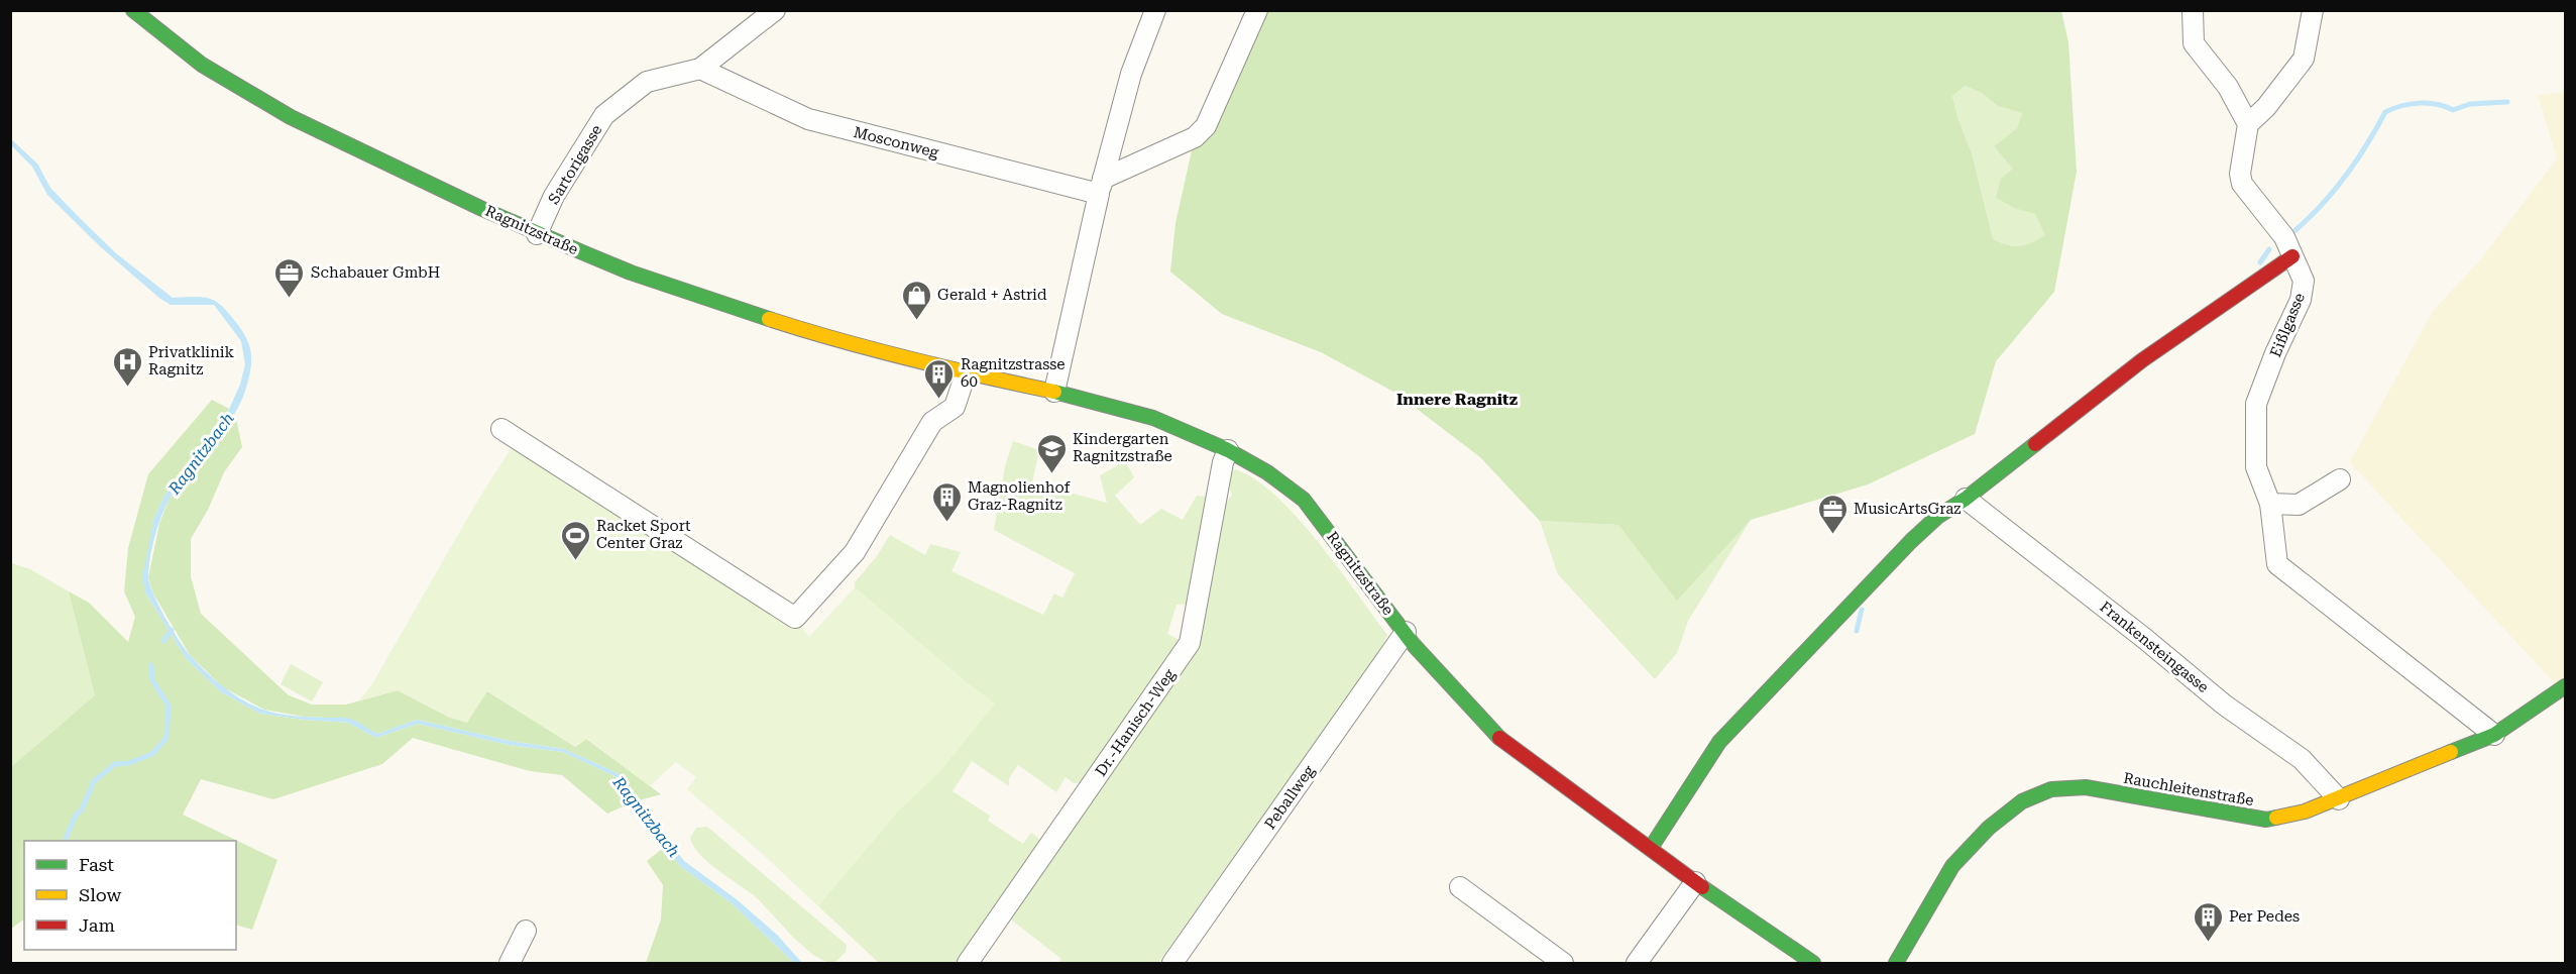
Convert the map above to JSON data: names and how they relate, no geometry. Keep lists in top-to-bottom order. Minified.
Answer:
{"streets":{"main road":["Ragnitzstraße","Rauchleitenstraße"],"street":["Mosconweg","Sartorigasse","Eißlgasse","Frankensteingasse","Dr.-Hanisch-Weg","Peballweg"]},"crossings":[["Mosconweg","Sartorigasse"],["Sartorigasse","Ragnitzstraße"],["Ragnitzstraße","Dr.-Hanisch-Weg"],["Ragnitzstraße","Peballweg"],["Eißlgasse","Rauchleitenstraße"],["Frankensteingasse","Rauchleitenstraße"]],"districts":["Innere Ragnitz"],"water":["Ragnitzbach"],"places":{"office":["Schabauer GmbH","MusicArtsGraz"],"shop":["Gerald + Astrid"],"hospital":["Privatklinik Ragnitz"],"building":["Ragnitzstrasse 60","Magnolienhof Graz-Ragnitz","Per Pedes"],"school or university":["Kindergarten Ragnitzstraße"],"sports":["Racket Sport Center Graz"]},"legend":["Fast","Slow","Jam"]}
